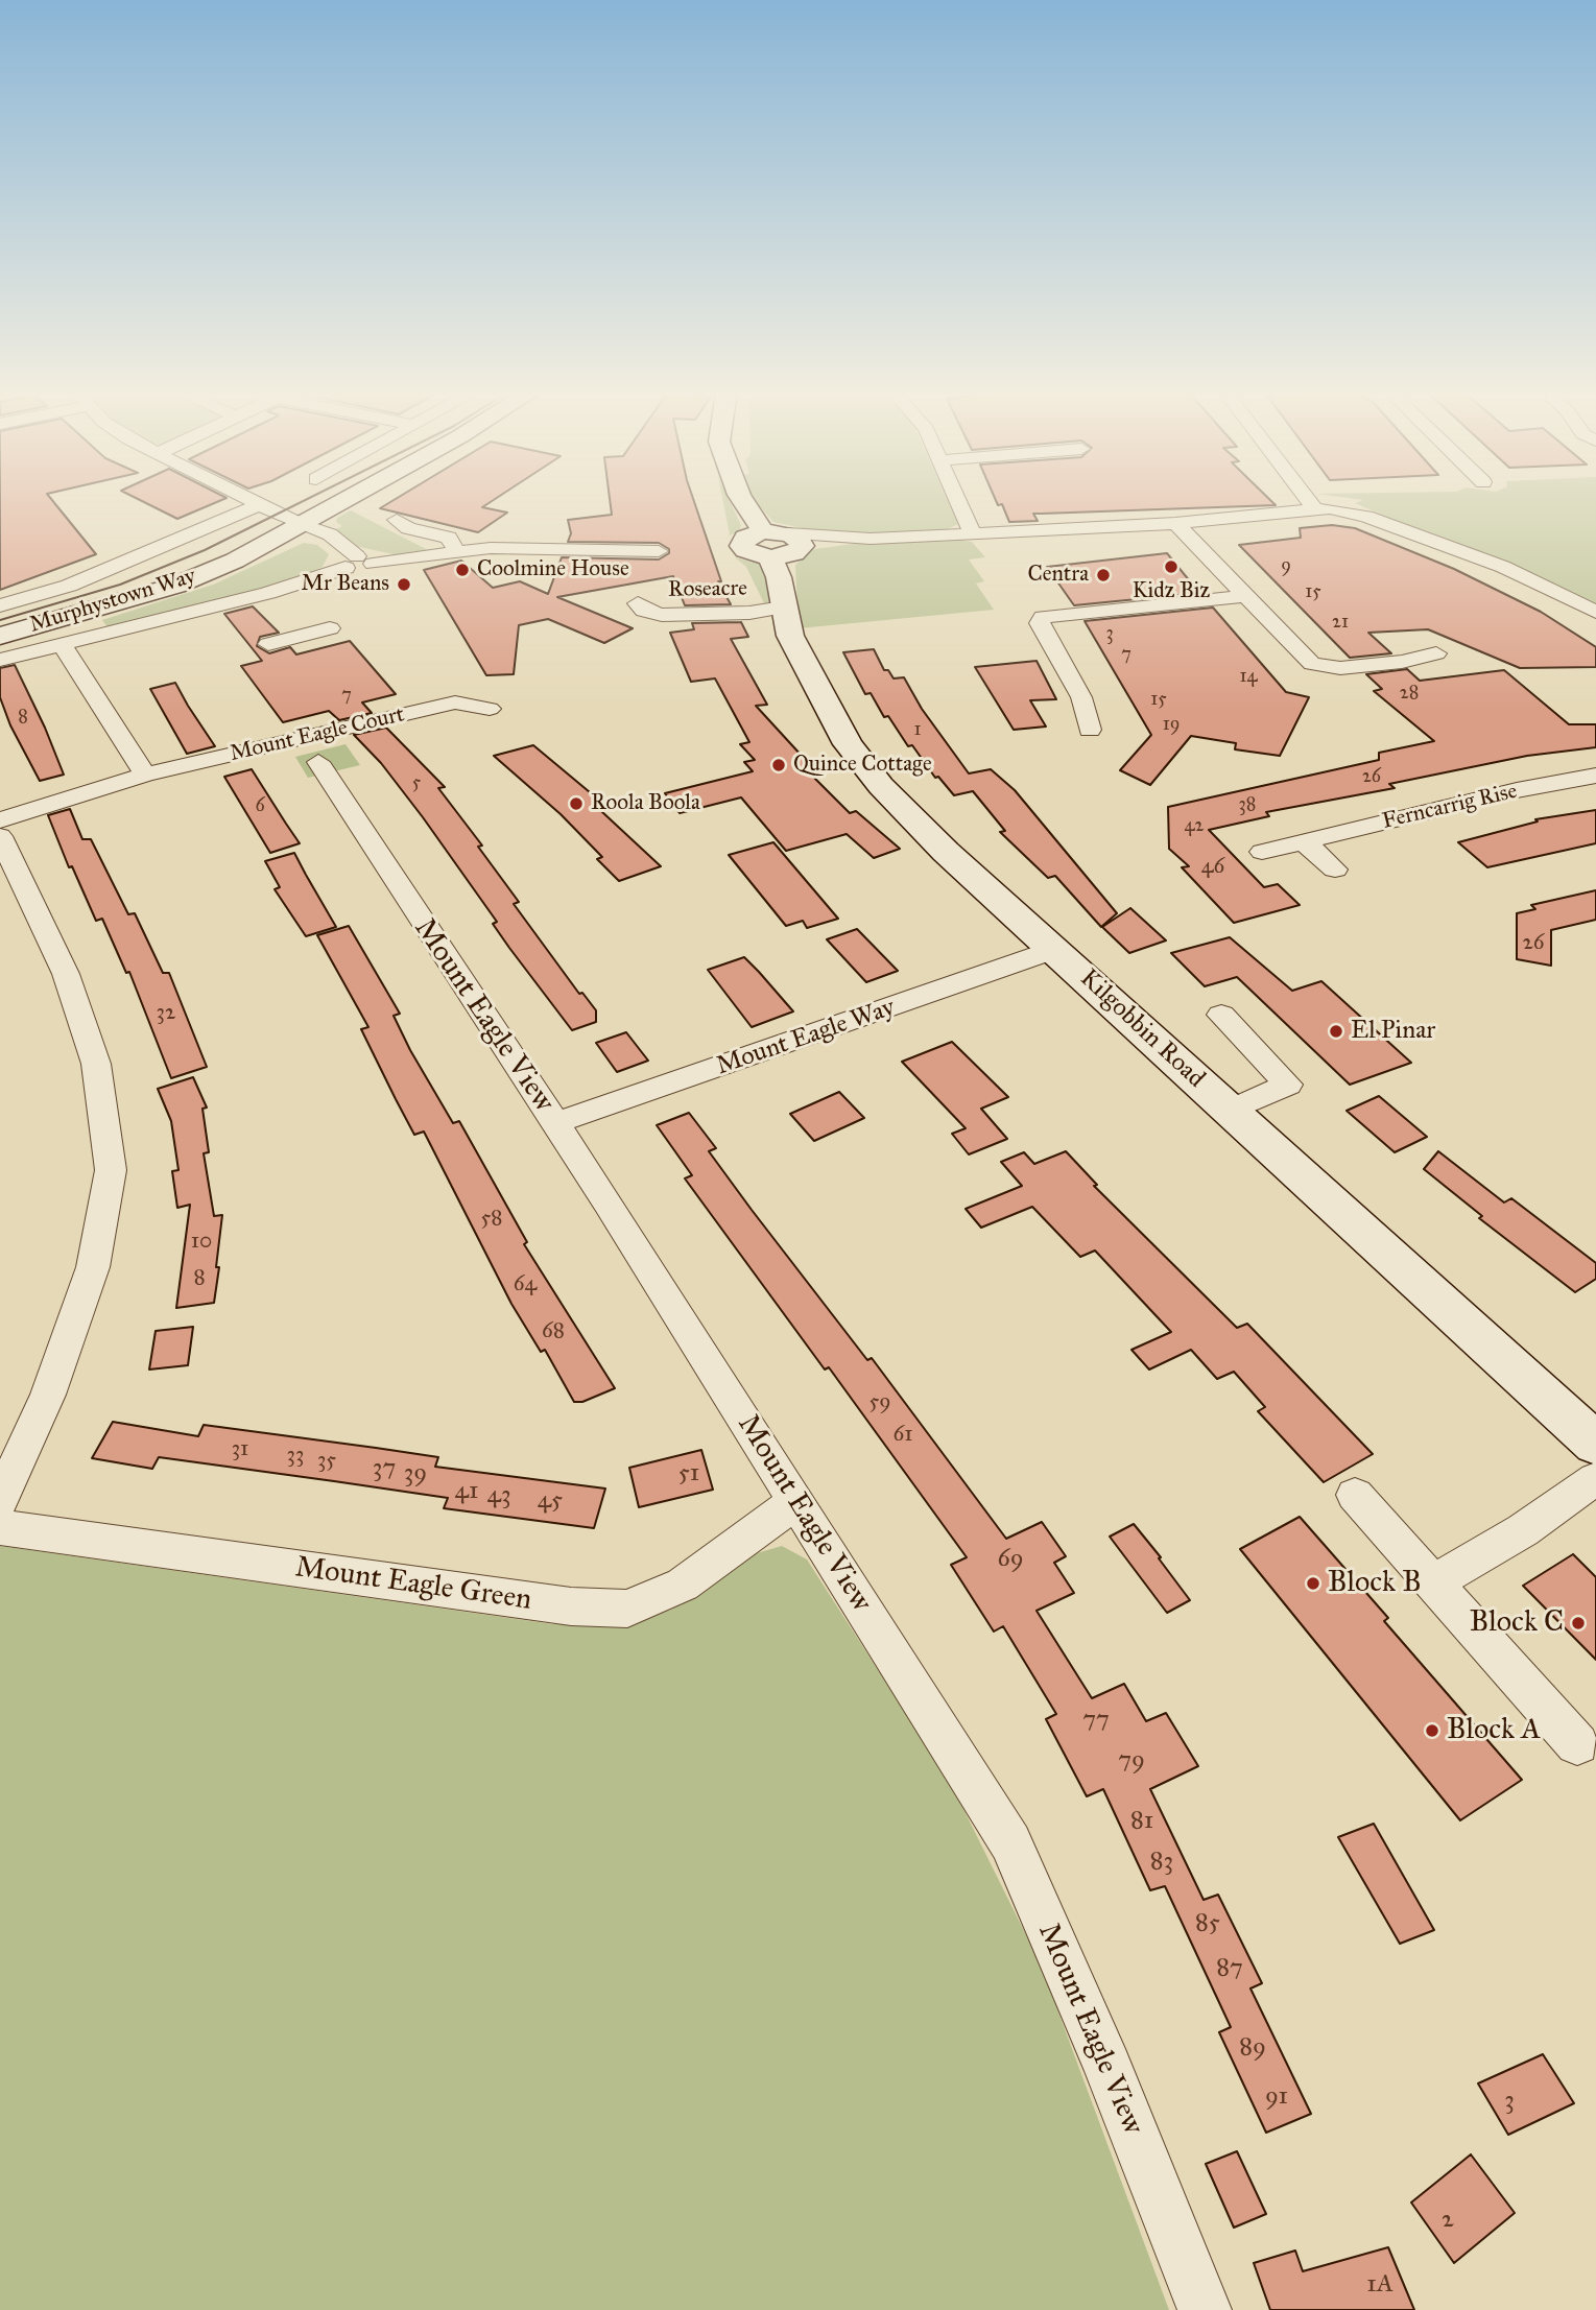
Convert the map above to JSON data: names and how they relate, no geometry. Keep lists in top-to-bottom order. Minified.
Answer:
{"streets":{"street":["Roseacre","Murphystown Way","Mount Eagle Court","Ferncarrig Rise","Mount Eagle View","Kilgobbin Road","Mount Eagle Way","Mount Eagle Green"]},"crossings":[["Roseacre","Kilgobbin Road"],["Mount Eagle View","Mount Eagle Way"],["Mount Eagle View","Mount Eagle Green"],["Kilgobbin Road","Mount Eagle Way"]],"places":["Kidz Biz","Coolmine House","Centra","Mr Beans","Quince Cottage","Roola Boola","El Pinar","Block B","Block C","Block A"],"house_numbers":["9","15","21","3","7","14","28","7","15","8","19","1","26","5","38","6","42","46","26","32","58","10","8","64","68","59","61","31","33","35","37","39","51","41","43","45","69","77","79","81","83","85","87","89","91","3","2","1A"]}
